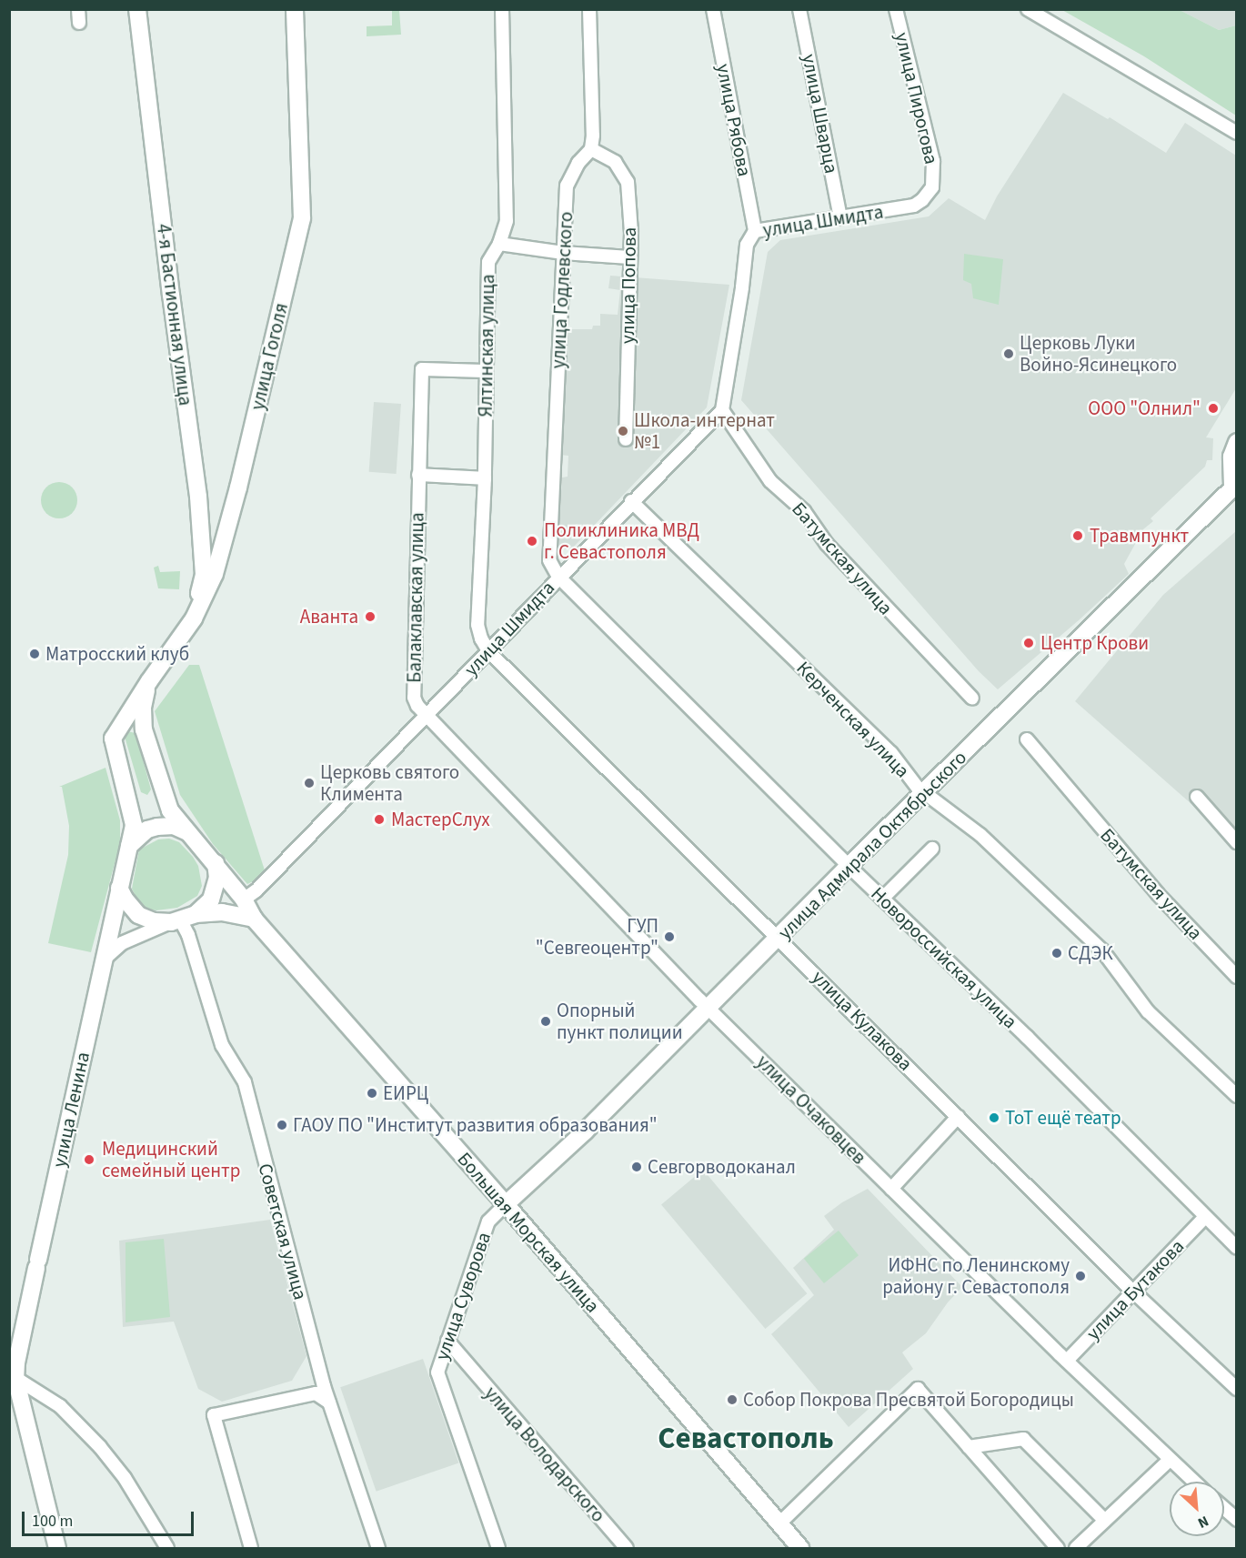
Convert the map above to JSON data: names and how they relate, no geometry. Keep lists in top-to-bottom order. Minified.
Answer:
{"streets":{"main road":["4-я Бастионная улица","улица Гоголя","улица Адмирала Октябрьского","улица Ленина","Большая Морская улица"],"street":["улица Пирогова","улица Шварца","улица Рябова","улица Шмидта","улица Попова","улица Годлевского","Ялтинская улица","Батумская улица","Балаклавская улица","Керченская улица","Новороссийская улица","улица Кулакова","улица Очаковцев","Советская улица","улица Бутакова","улица Суворова","улица Володарского"]},"crossings":[["улица Пирогова","улица Шмидта"],["улица Шварца","улица Шмидта"],["улица Рябова","улица Шмидта"],["улица Шмидта","улица Годлевского"],["улица Шмидта","Ялтинская улица"],["улица Шмидта","Батумская улица"],["улица Шмидта","Балаклавская улица"],["улица Шмидта","Керченская улица"],["улица Шмидта","Новороссийская улица"],["улица Шмидта","улица Кулакова"],["улица Шмидта","улица Очаковцев"],["улица Шмидта","Большая Морская улица"],["улица Попова","улица Годлевского"],["улица Годлевского","Новороссийская улица"],["4-я Бастионная улица","улица Гоголя"],["Ялтинская улица","Балаклавская улица"],["Ялтинская улица","улица Кулакова"],["улица Гоголя","улица Ленина"],["улица Гоголя","Советская улица"],["улица Гоголя","Большая Морская улица"],["Балаклавская улица","улица Очаковцев"],["Керченская улица","улица Адмирала Октябрьского"],["улица Адмирала Октябрьского","Новороссийская улица"],["улица Адмирала Октябрьского","улица Кулакова"],["улица Адмирала Октябрьского","улица Очаковцев"],["улица Адмирала Октябрьского","Большая Морская улица"],["улица Адмирала Октябрьского","улица Суворова"],["Новороссийская улица","улица Бутакова"],["улица Кулакова","улица Бутакова"],["улица Ленина","Советская улица"],["улица Ленина","Большая Морская улица"],["улица Очаковцев","улица Бутакова"],["Советская улица","Большая Морская улица"],["Большая Морская улица","улица Суворова"],["улица Суворова","улица Володарского"]],"districts":["Севастополь"],"places":["Церковь Луки Войно-Ясинецкого","ООО \"Олнил\"","Школа-интернат №1","Травмпункт","Поликлиника МВД г. Севастополя","Аванта","Центр Крови","Матросский клуб","Церковь святого Климента","МастерСлух","ГУП \"Севгеоцентр\"","СДЭК","Опорный пункт полиции","ЕИРЦ","ТоТ ещё театр","ГАОУ ПО \"Институт развития образования\"","Медицинский семейный центр","Севгорводоканал","ИФНС по Ленинскому району г. Севастополя","Собор Покрова Пресвятой Богородицы"],"scale_bar":"100 m","north":"bottom right"}
